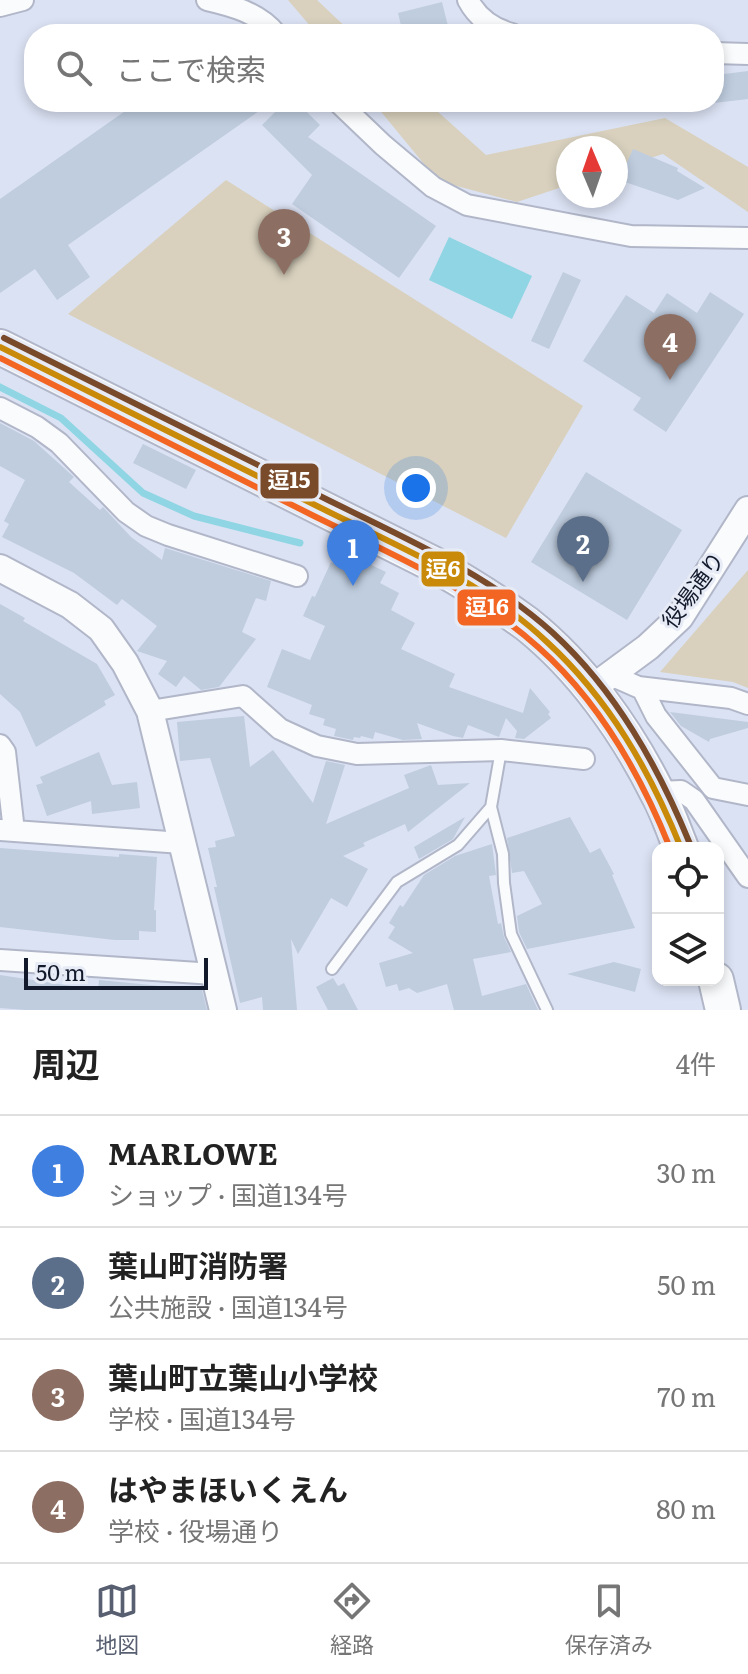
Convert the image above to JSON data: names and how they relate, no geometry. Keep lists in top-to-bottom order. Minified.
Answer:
{"streets":{"street":["役場通り"]},"lines":["transit line 逗15","transit line 逗6","transit line 逗16"],"scale_bar":"50 m","north":"top","page":{"search":"ここで検索","pins":["3","4","2","1"],"scale":"50 m","heading":["周辺","4件"],"list":[{"mark":"1","name":"MARLOWE","note":"ショップ · 国道134号","value":"30 m"},{"mark":"2","name":"葉山町消防署","note":"公共施設 · 国道134号","value":"50 m"},{"mark":"3","name":"葉山町立葉山小学校","note":"学校 · 国道134号","value":"70 m"},{"mark":"4","name":"はやまほいくえん","note":"学校 · 役場通り","value":"80 m"}],"nav":["地図","経路","保存済み"]}}
